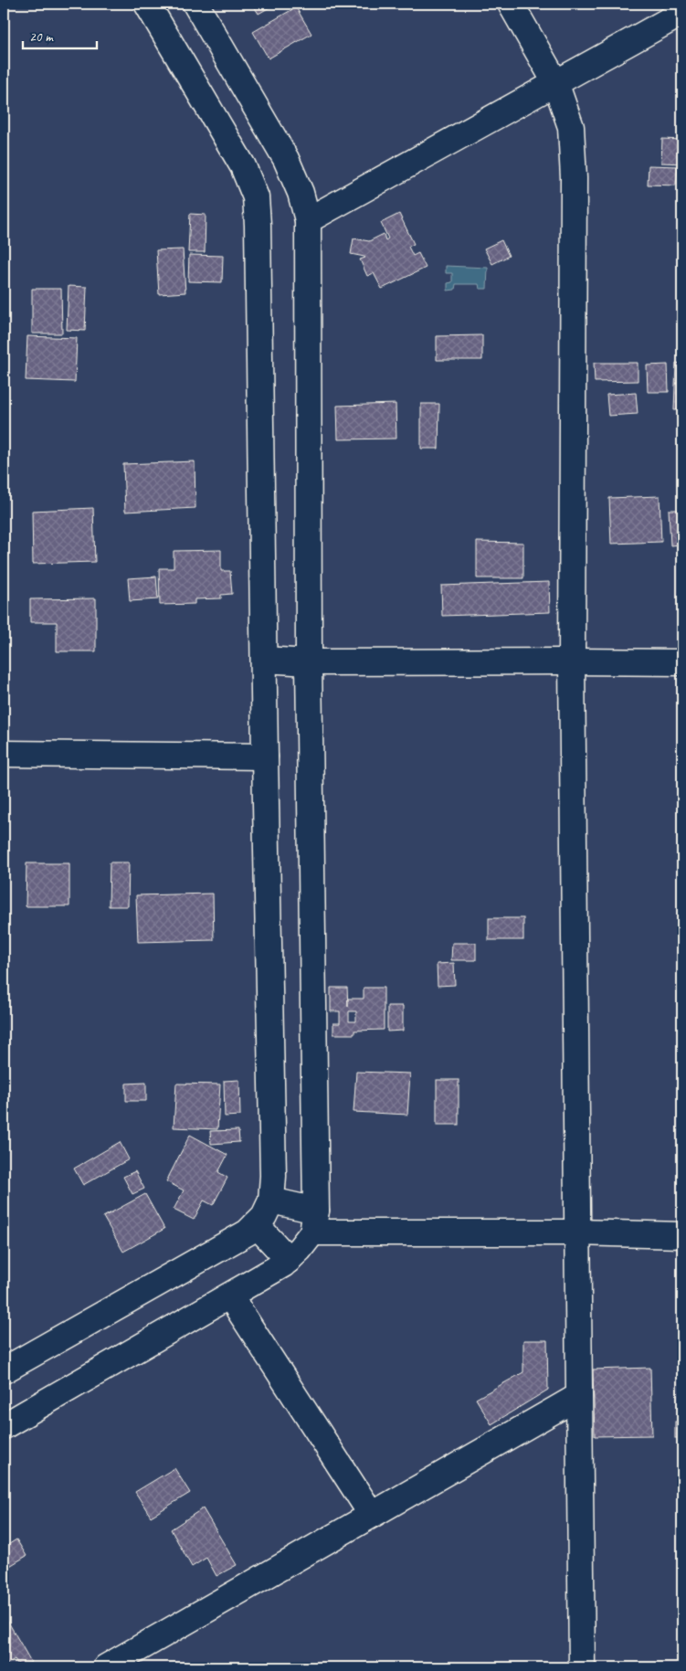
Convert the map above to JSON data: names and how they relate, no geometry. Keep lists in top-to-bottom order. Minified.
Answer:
{"scale_bar":"20 m"}
